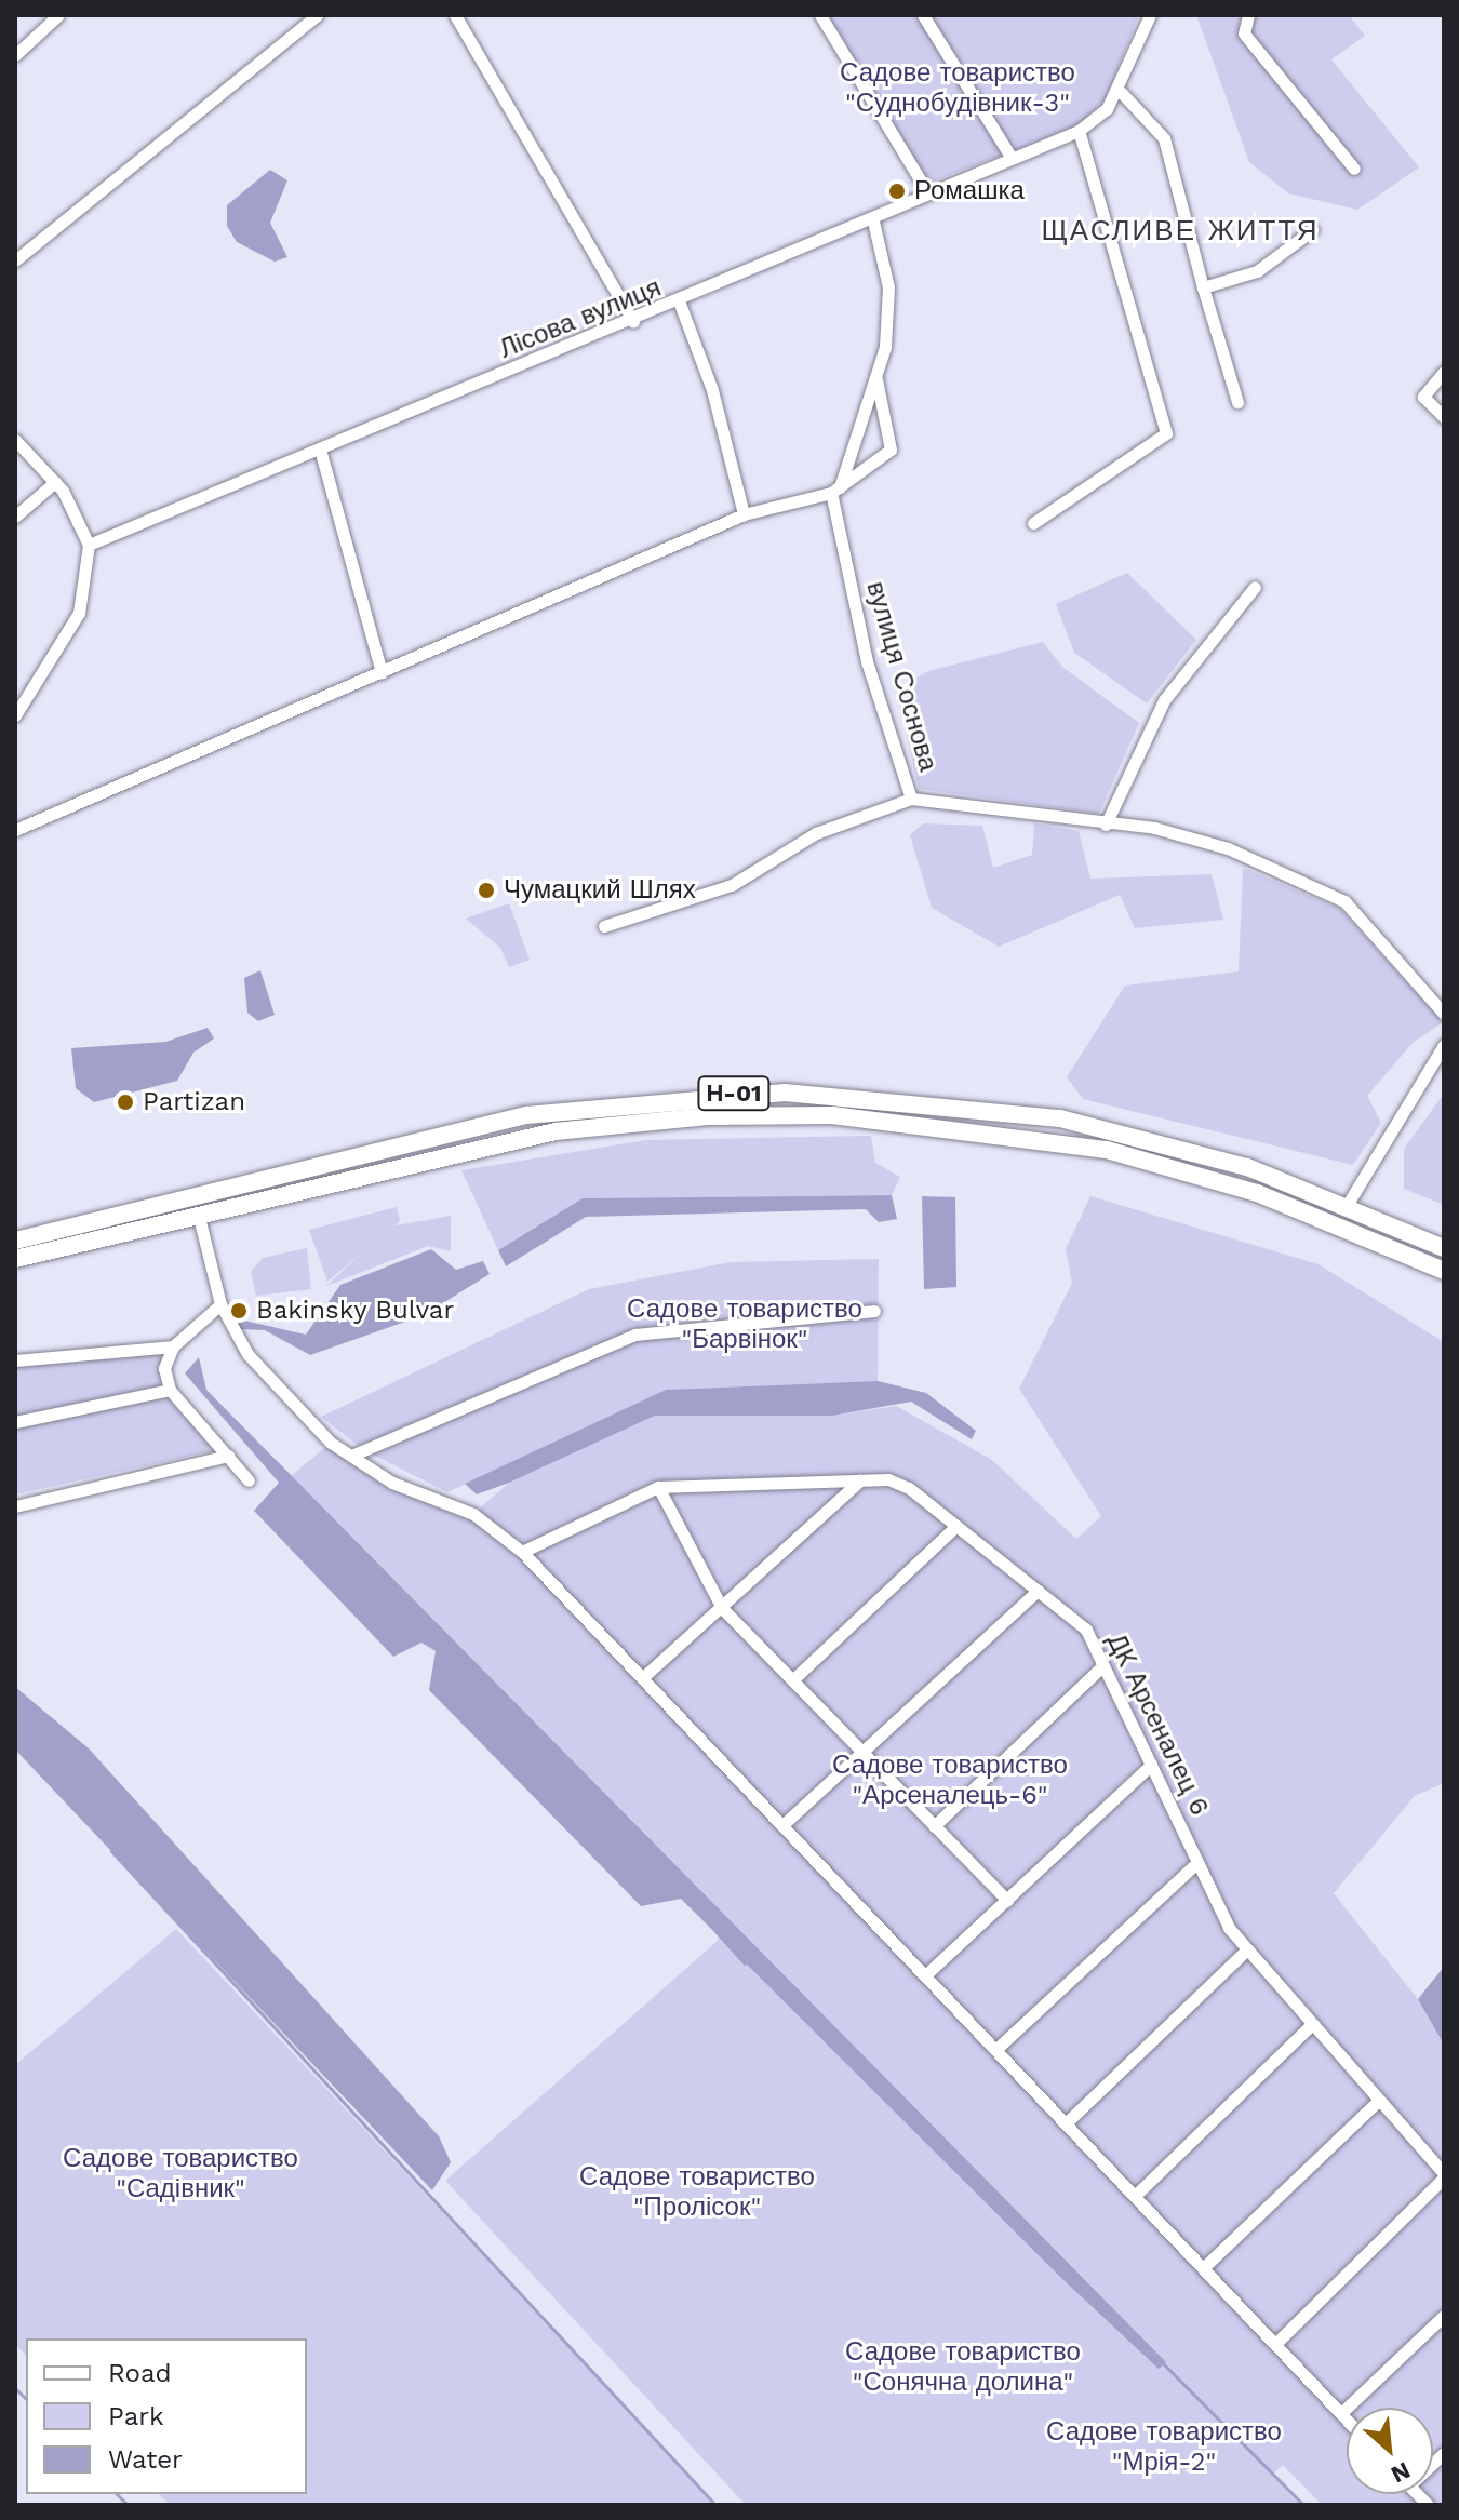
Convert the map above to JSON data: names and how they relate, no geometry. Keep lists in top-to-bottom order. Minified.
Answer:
{"streets":{"main road":["Н-01"],"street":["Лісова вулиця","вулиця Соснова","ДК Арсеналец 6"]},"districts":["ЩАСЛИВЕ ЖИТТЯ"],"parks":["Садове товариство \"Суднобудівник-3\"","Садове товариство \"Барвінок\"","Садове товариство \"Арсеналець-6\"","Садове товариство \"Садівник\"","Садове товариство \"Пролісок\"","Садове товариство \"Сонячна долина\"","Садове товариство \"Мрія-2\""],"places":["Ромашка","Чумацкий Шлях","Partizan","Bakinsky Bulvar"],"legend":["Road","Park","Water"],"north":"bottom right"}
